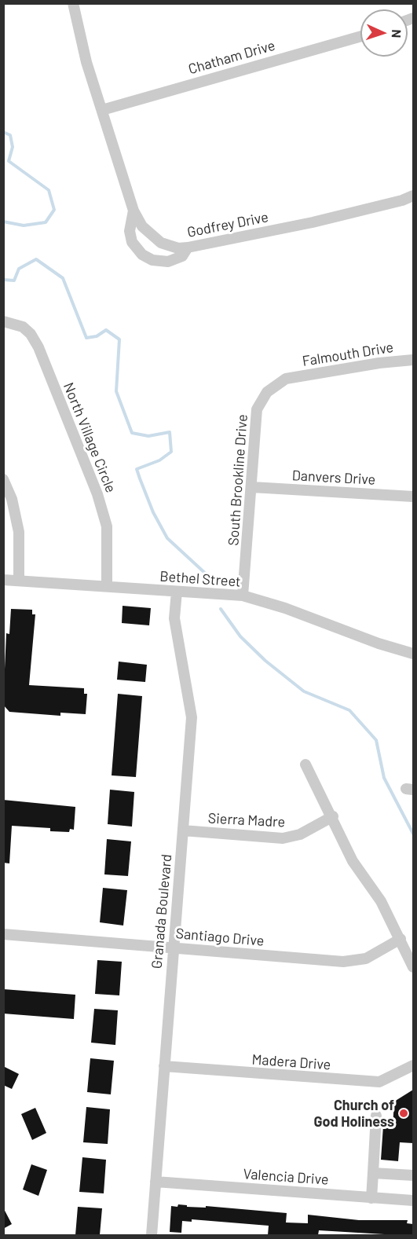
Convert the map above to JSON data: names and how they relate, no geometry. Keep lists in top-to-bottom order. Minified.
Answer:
{"streets":{"street":["Chatham Drive","Godfrey Drive","Falmouth Drive","North Village Circle","Danvers Drive","South Brookline Drive","Bethel Street","Sierra Madre","Granada Boulevard","Santiago Drive","Madera Drive","Valencia Drive"]},"crossings":[["Chatham Drive","Godfrey Drive"],["Falmouth Drive","South Brookline Drive"],["North Village Circle","Bethel Street"],["Danvers Drive","South Brookline Drive"],["South Brookline Drive","Bethel Street"],["Bethel Street","Granada Boulevard"],["Sierra Madre","Granada Boulevard"],["Granada Boulevard","Santiago Drive"],["Granada Boulevard","Madera Drive"],["Granada Boulevard","Valencia Drive"]],"places":["Church of God Holiness"],"north":"right"}
